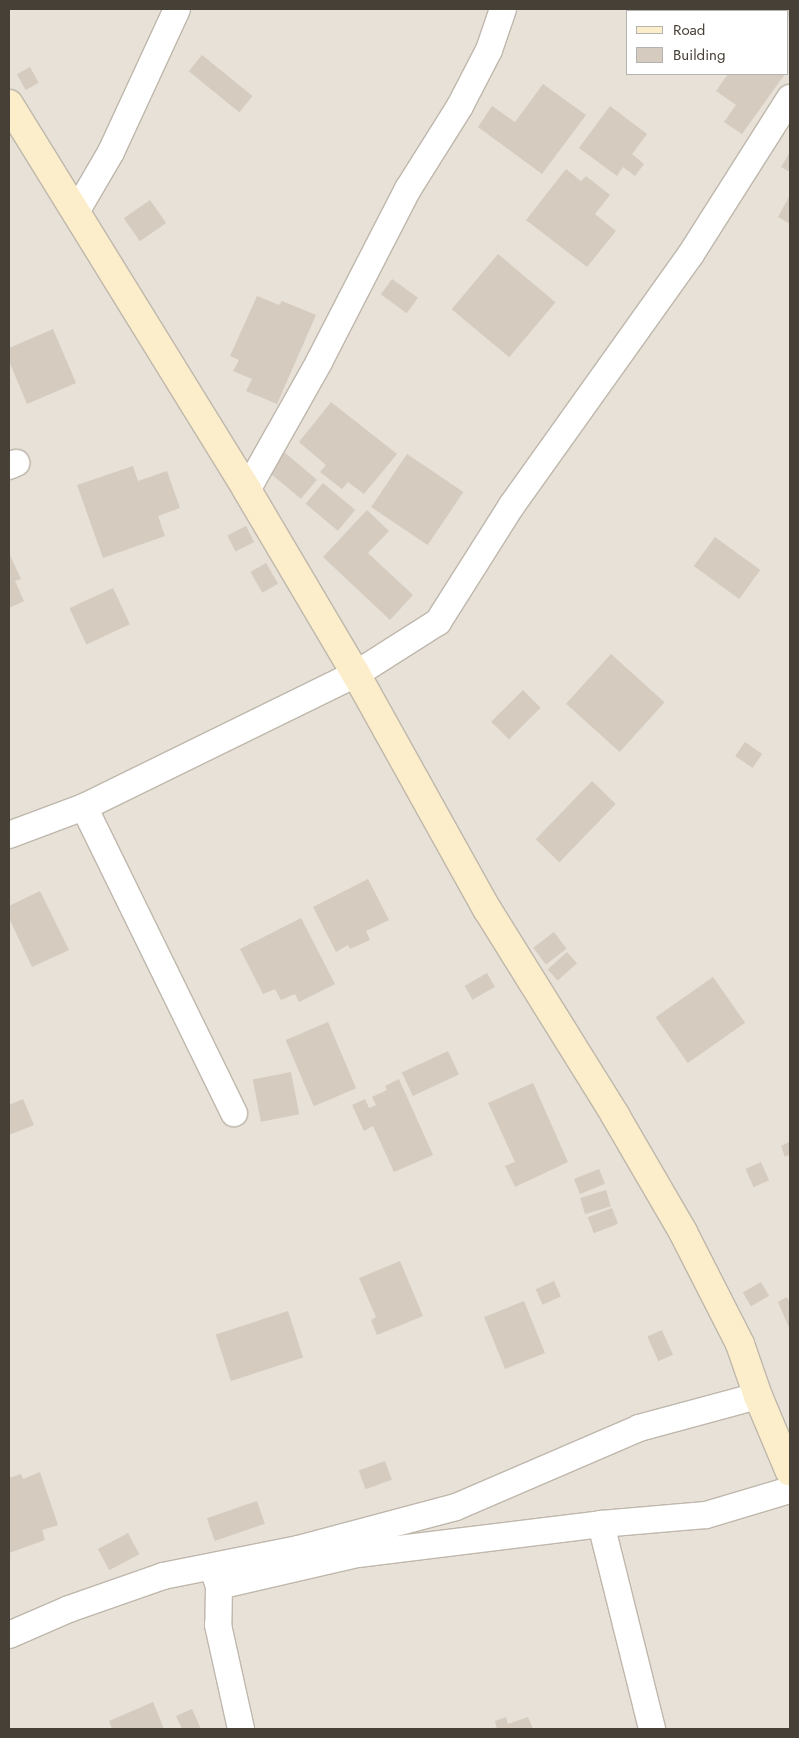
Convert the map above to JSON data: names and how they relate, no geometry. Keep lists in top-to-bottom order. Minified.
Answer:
{"legend":["Road","Building"]}
